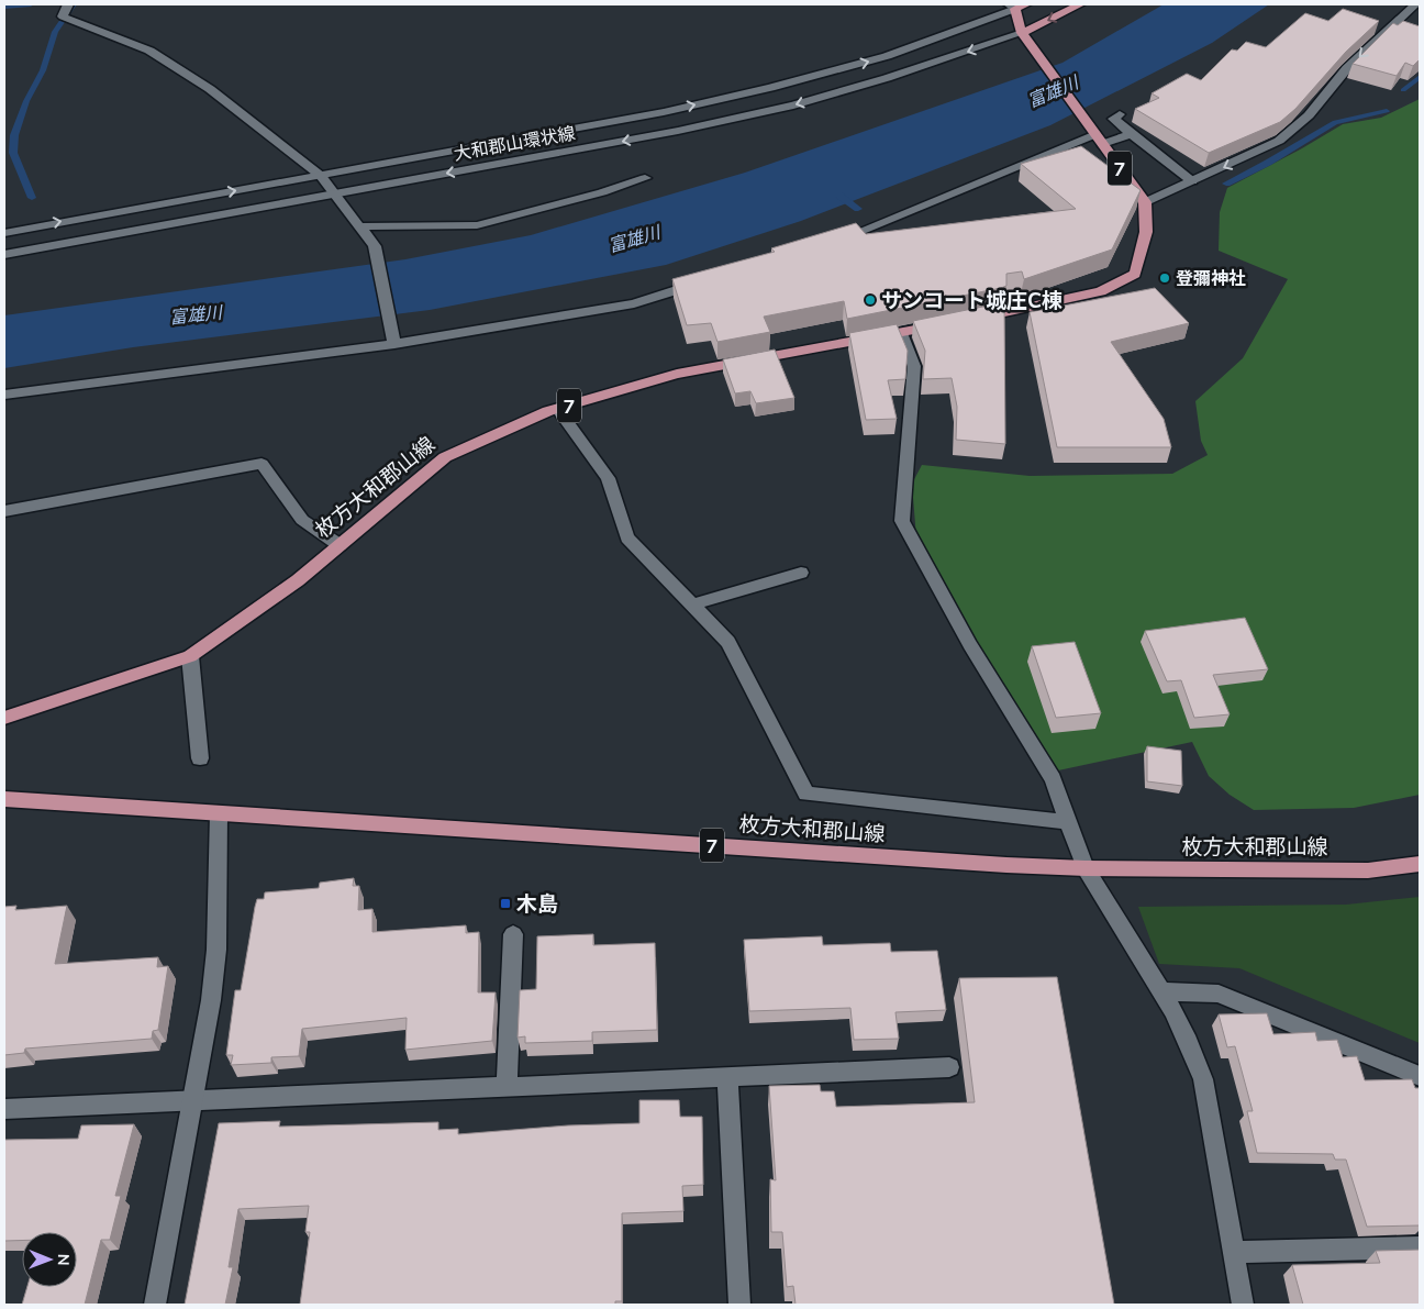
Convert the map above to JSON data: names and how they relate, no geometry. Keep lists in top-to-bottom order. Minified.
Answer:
{"streets":{"main road":["7","枚方大和郡山線"],"street":["大和郡山環状線"]},"crossings":[["大和郡山環状線","7"]],"water":["富雄川"],"places":{"other":["登彌神社","サンコート城庄C棟"],"transit":["木島"]},"north":"right"}
